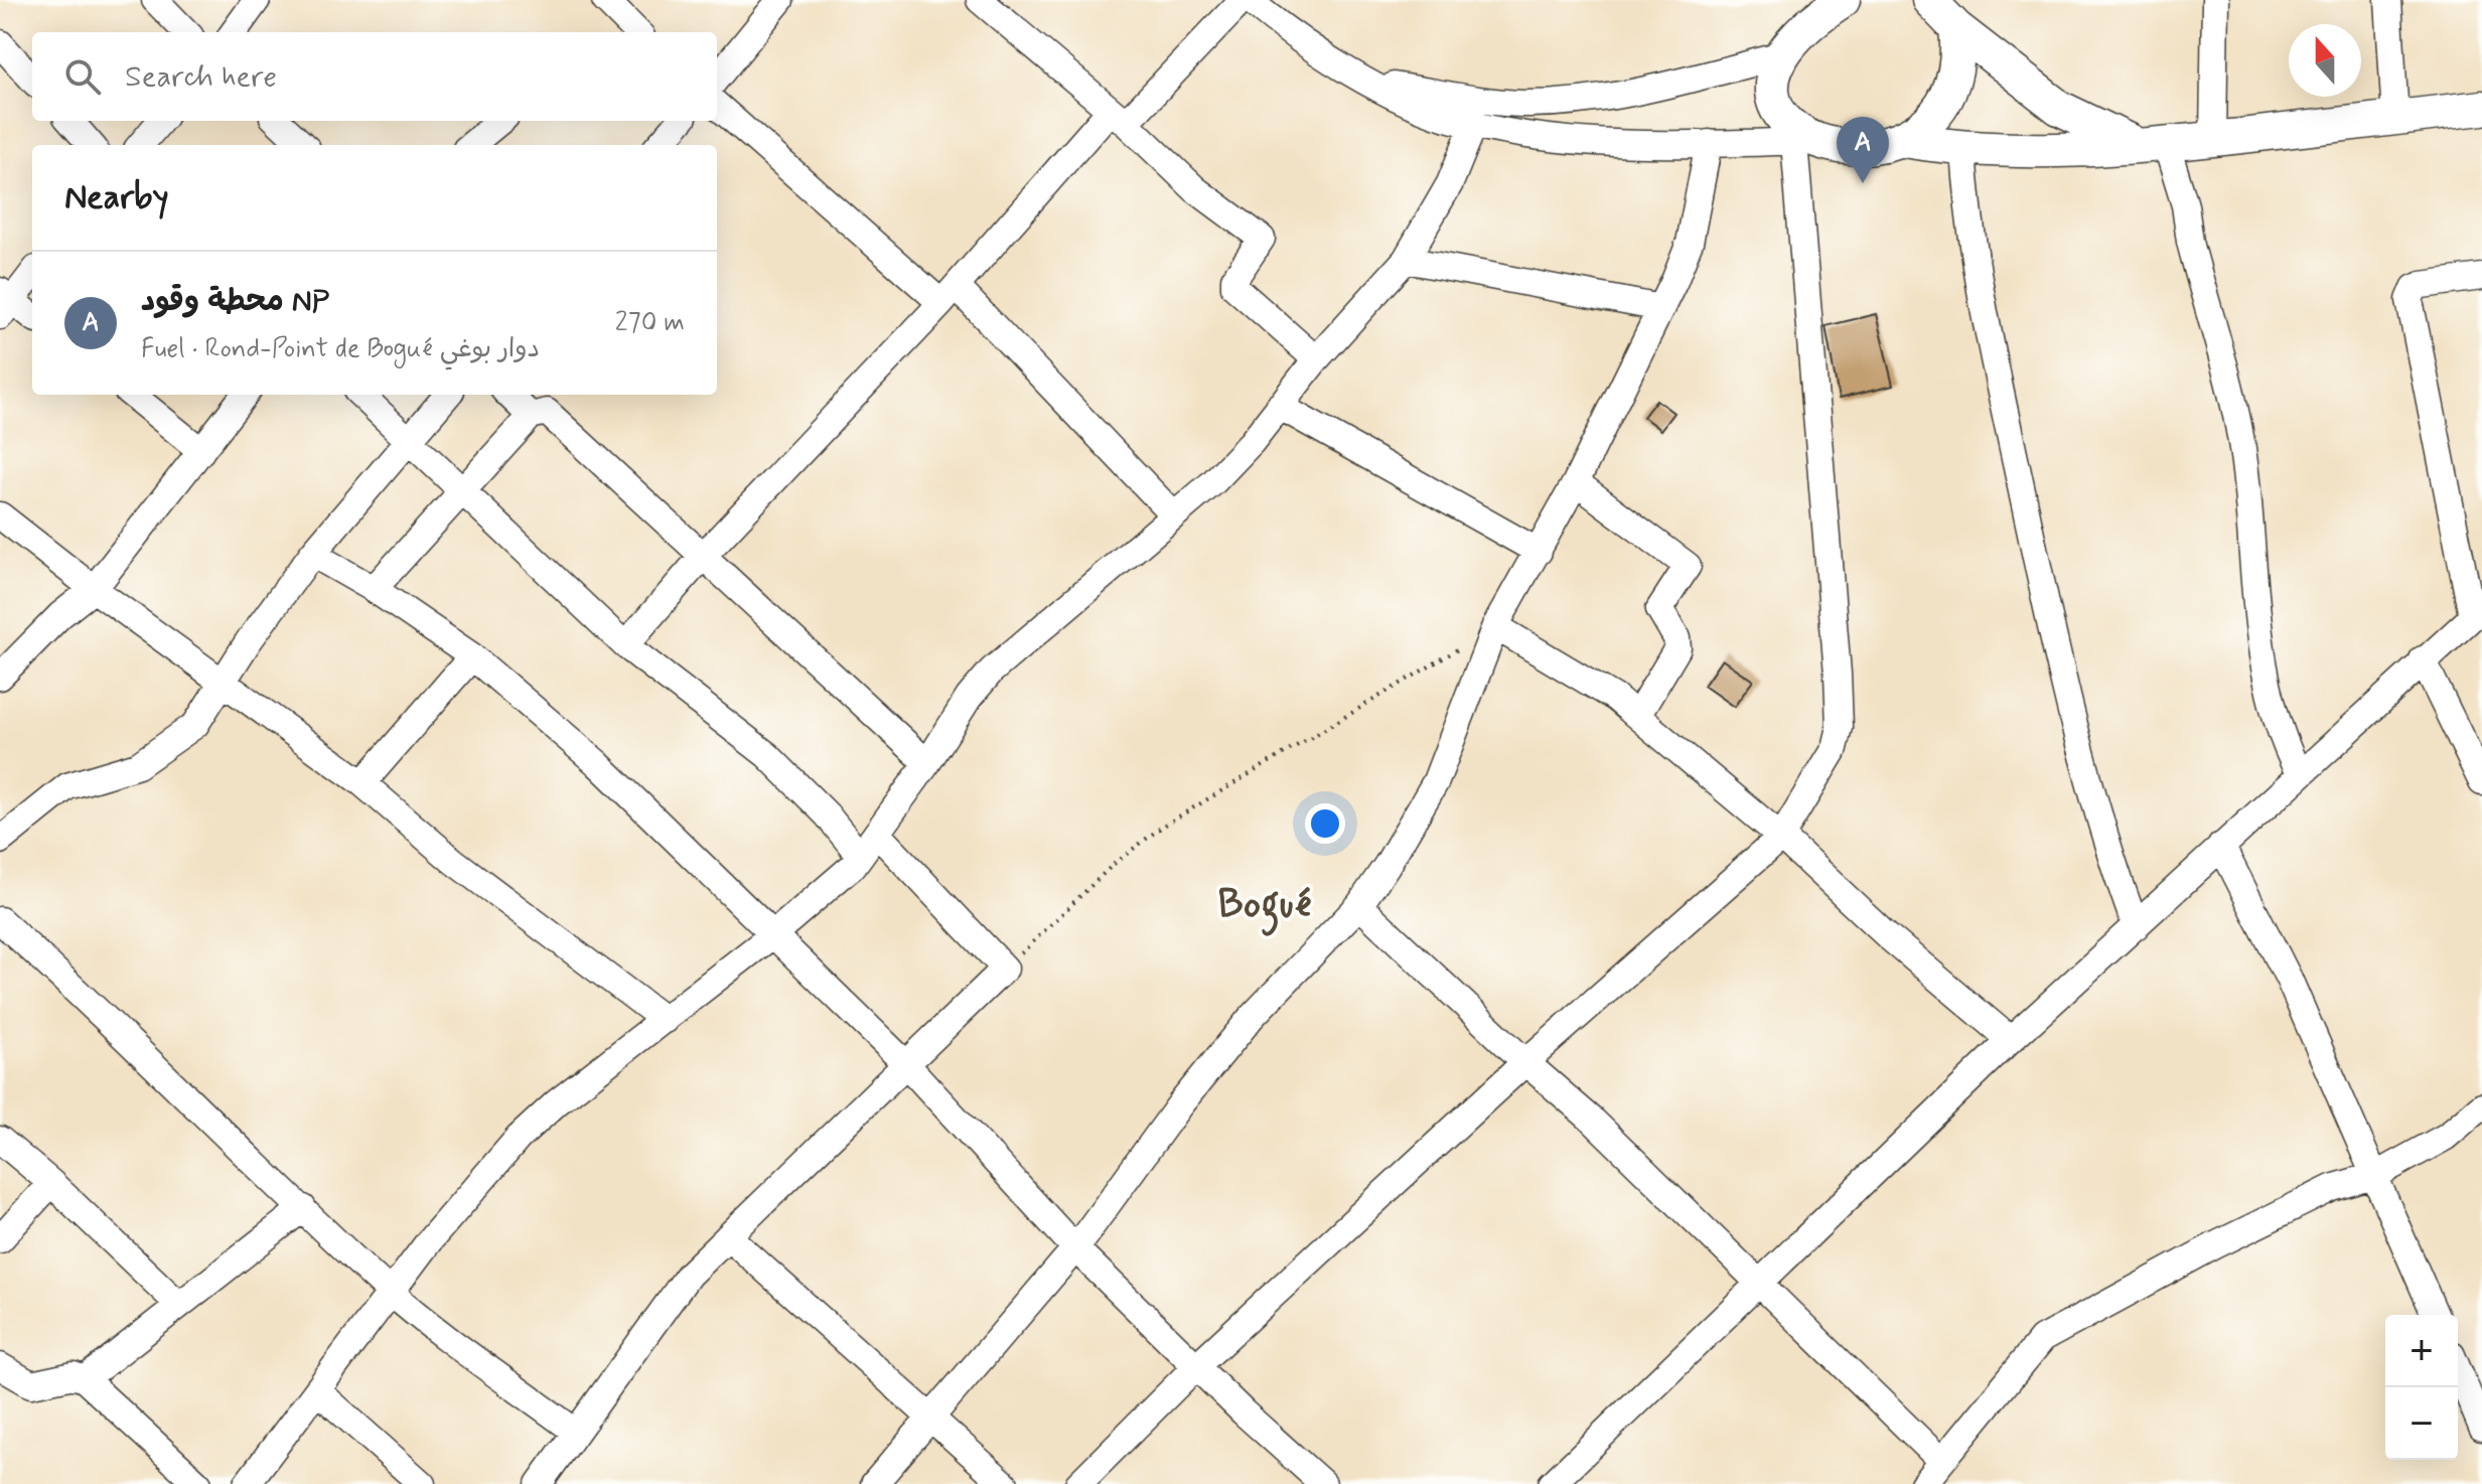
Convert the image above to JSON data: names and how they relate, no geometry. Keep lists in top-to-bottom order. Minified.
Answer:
{"districts":["Bogué"],"north":"top","page":{"search":"Search here","pins":"A","heading":"Nearby","list":[{"mark":"A","name":"محطة وقود NP","note":"Fuel · Rond-Point de Bogué دوار بوغي","value":"270 m"}],"map_buttons":["+","−"]}}
